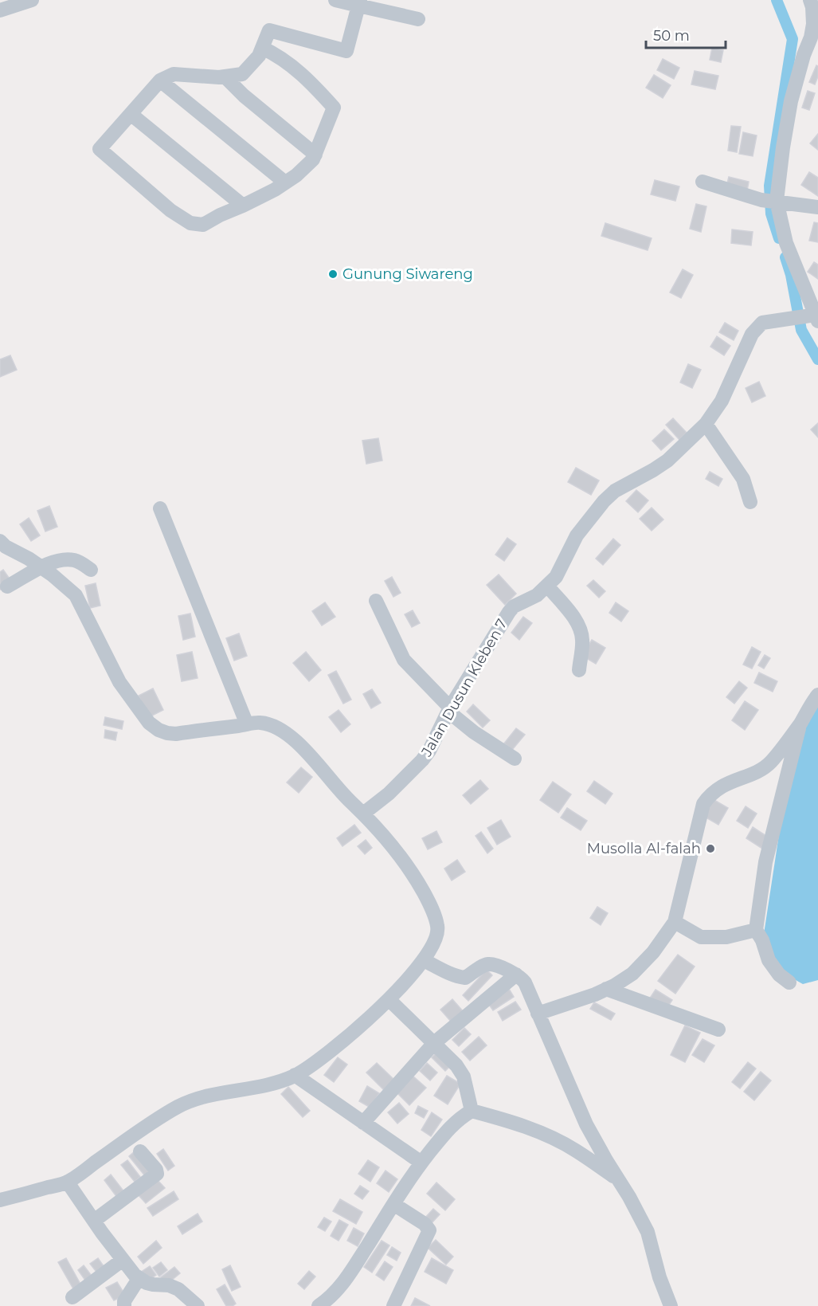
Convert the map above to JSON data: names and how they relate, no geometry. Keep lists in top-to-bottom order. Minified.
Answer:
{"streets":{"street":["Jalan Dusun Kleben 7"]},"places":["Gunung Siwareng","Musolla Al-falah"],"scale_bar":"50 m"}
